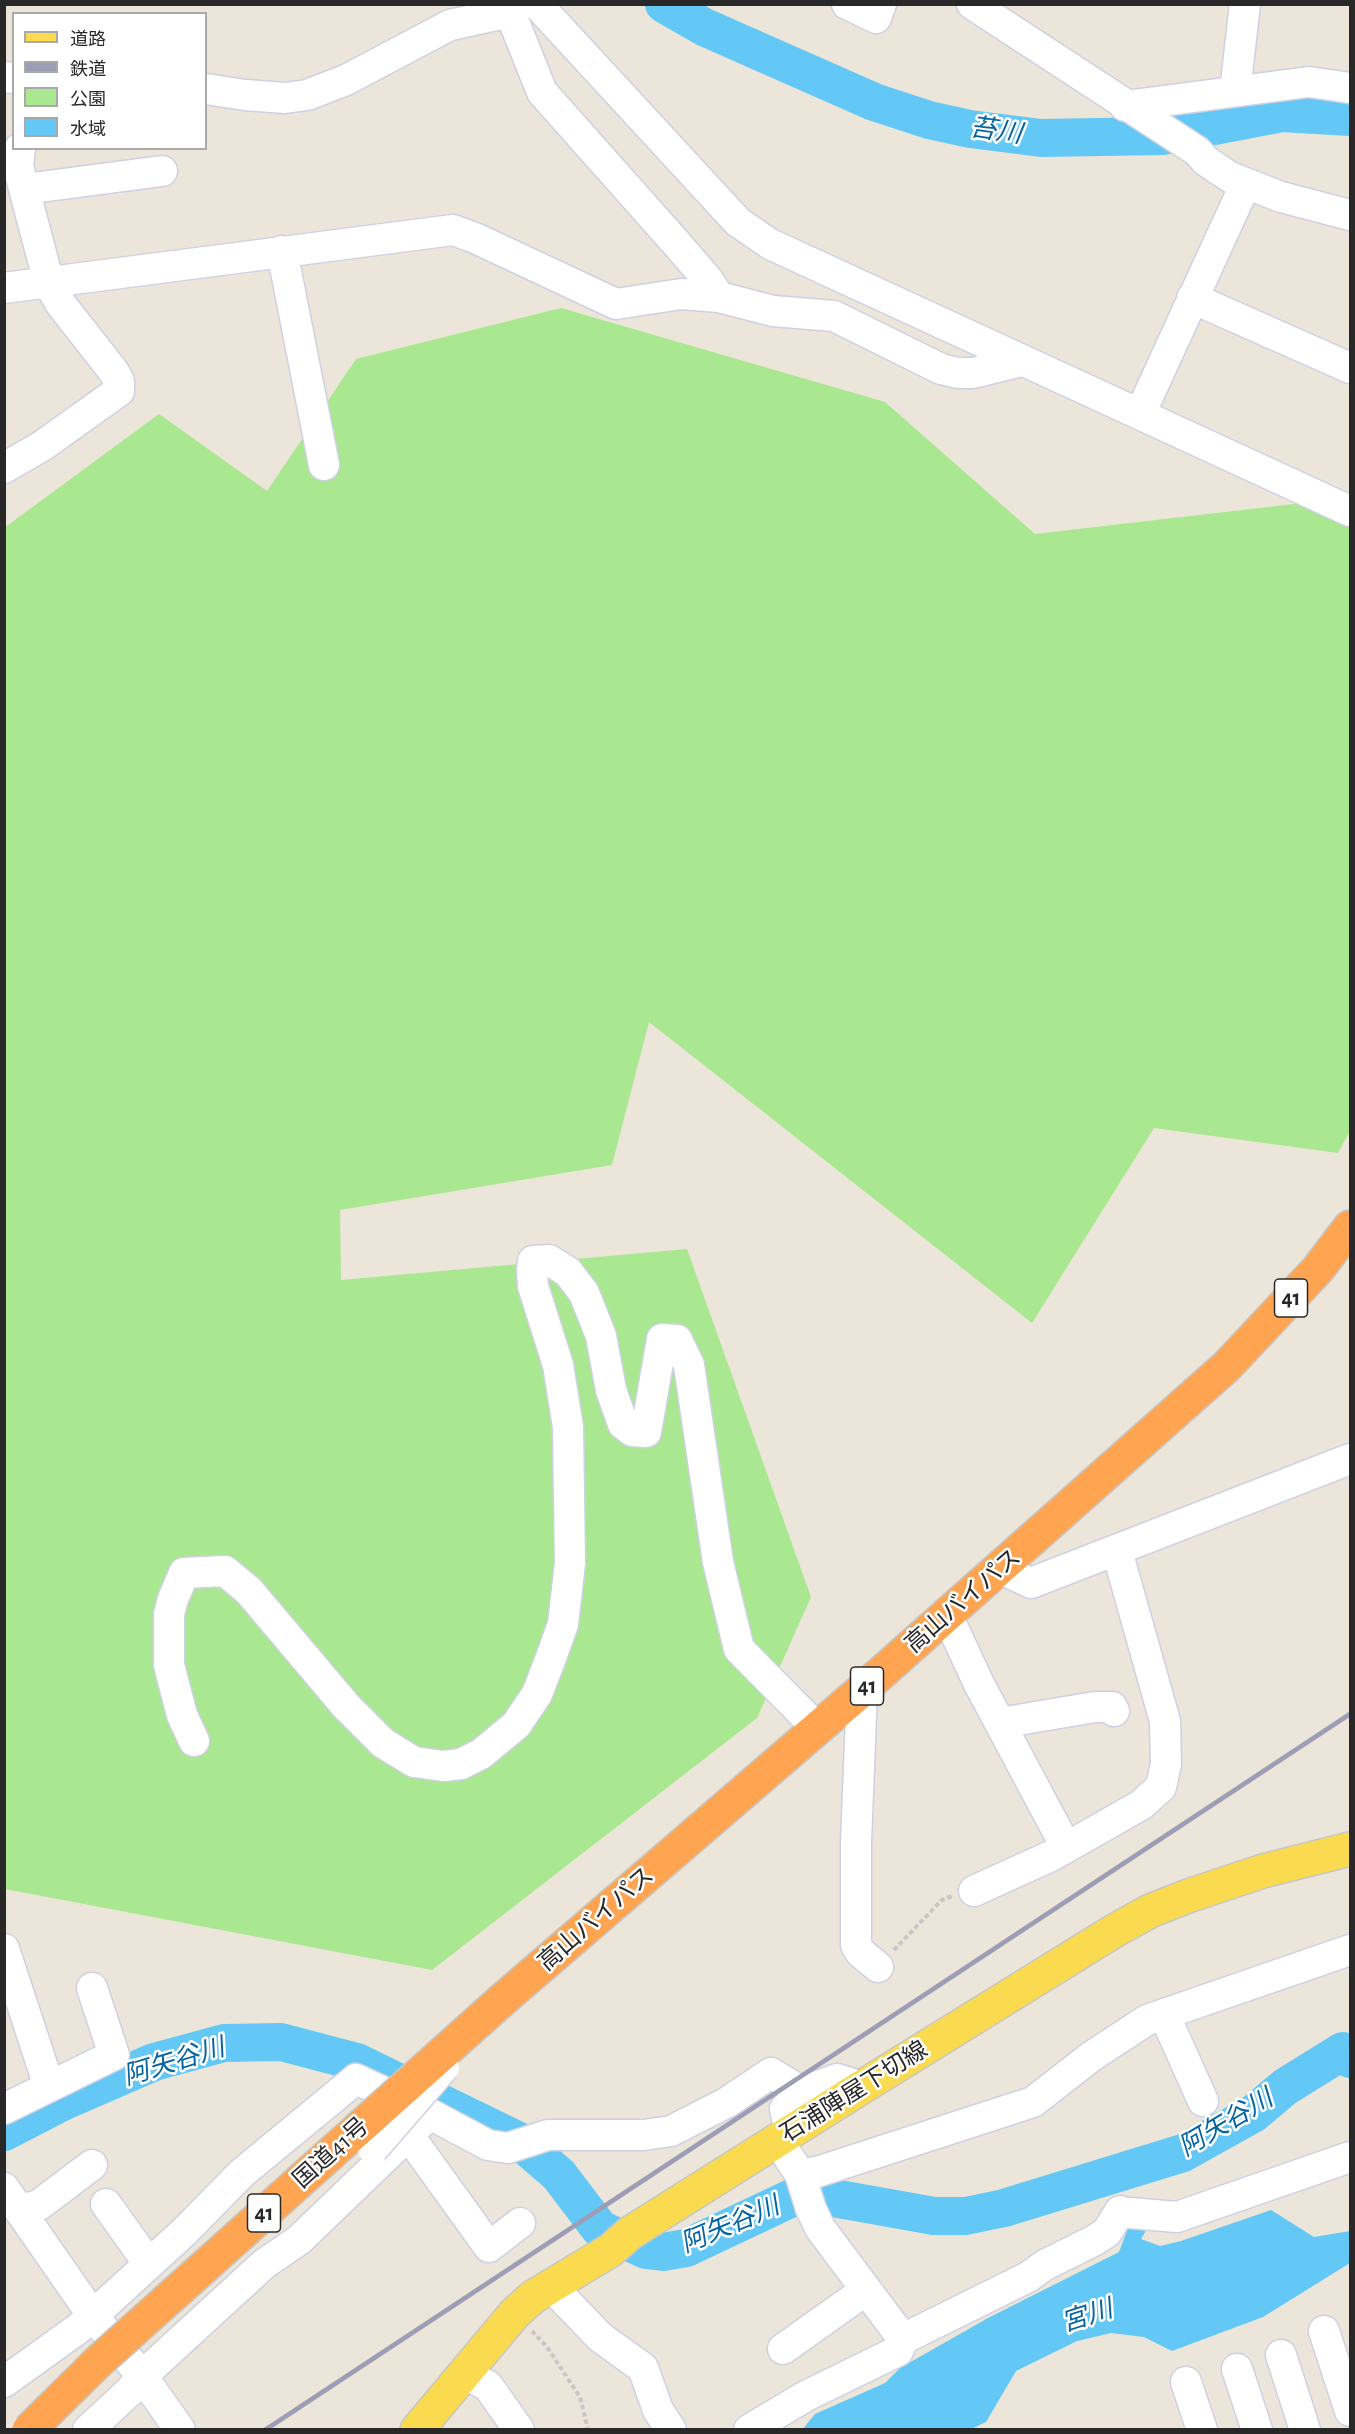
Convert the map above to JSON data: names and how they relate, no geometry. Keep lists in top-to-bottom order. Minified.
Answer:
{"streets":{"highway":["41","高山バイパス","国道41号"],"main road":["石浦陣屋下切線"]},"crossings":[["高山バイパス","国道41号"]],"water":["苔川","阿矢谷川","宮川"],"legend":["道路","鉄道","公園","水域"]}
